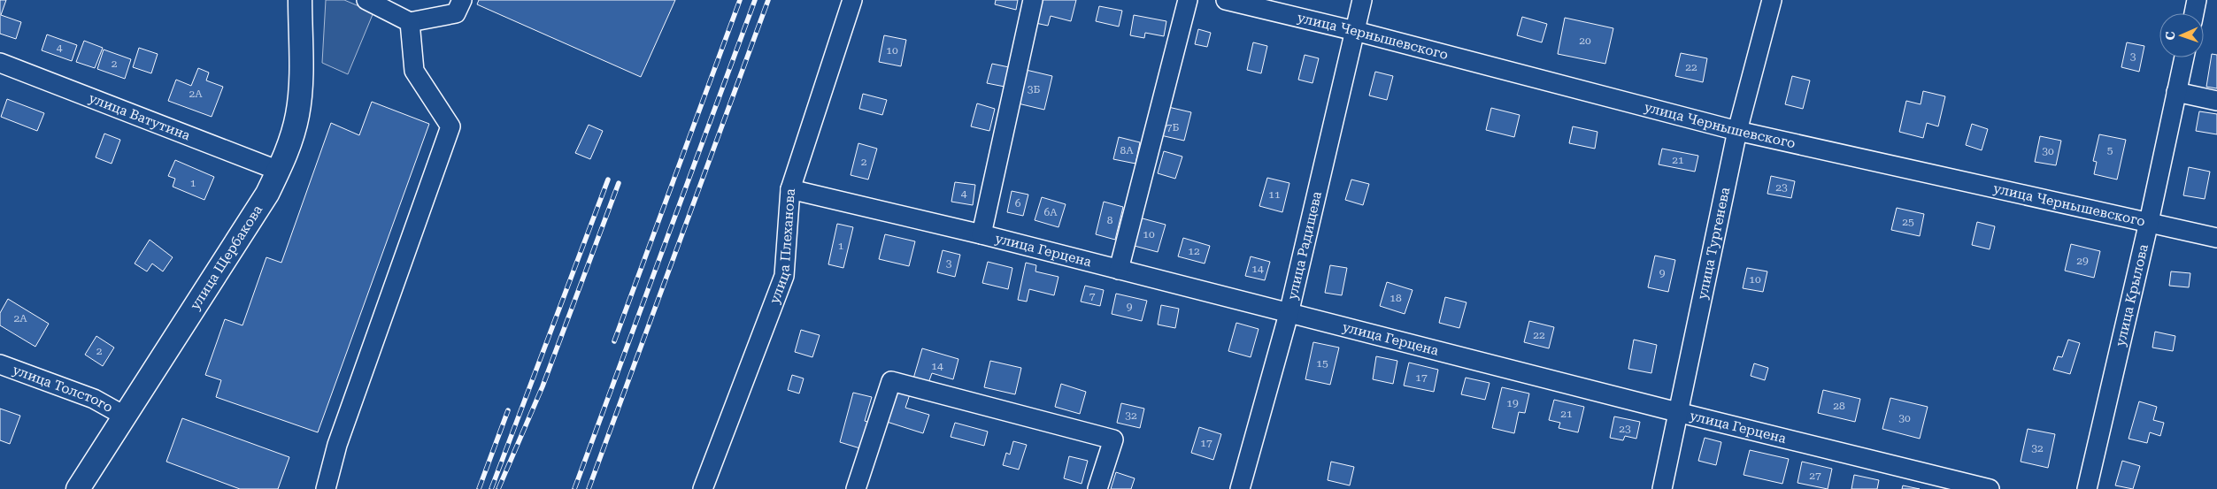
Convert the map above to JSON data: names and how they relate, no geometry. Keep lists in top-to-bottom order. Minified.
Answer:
{"streets":{"main road":["улица Щербакова"],"street":["улица Чернышевского","улица Ватутина","улица Тургенева","улица Плеханова","улица Радищева","улица Герцена","улица Крылова","улица Толстого"]},"crossings":[["улица Чернышевского","улица Тургенева"],["улица Чернышевского","улица Радищева"],["улица Чернышевского","улица Крылова"],["улица Ватутина","улица Щербакова"],["улица Тургенева","улица Герцена"],["улица Плеханова","улица Герцена"],["улица Радищева","улица Герцена"],["улица Щербакова","улица Толстого"]],"house_numbers":["20","4","10","3","2","22","3Б","2А","7Б","8А","5","30","21","2","1","23","4","11","6","6А","8","25","10","1","12","29","3","14","9","10","7","18","9","2А","22","2","15","14","17","19","28","21","32","30","23","17","32","27"],"north":"left"}
